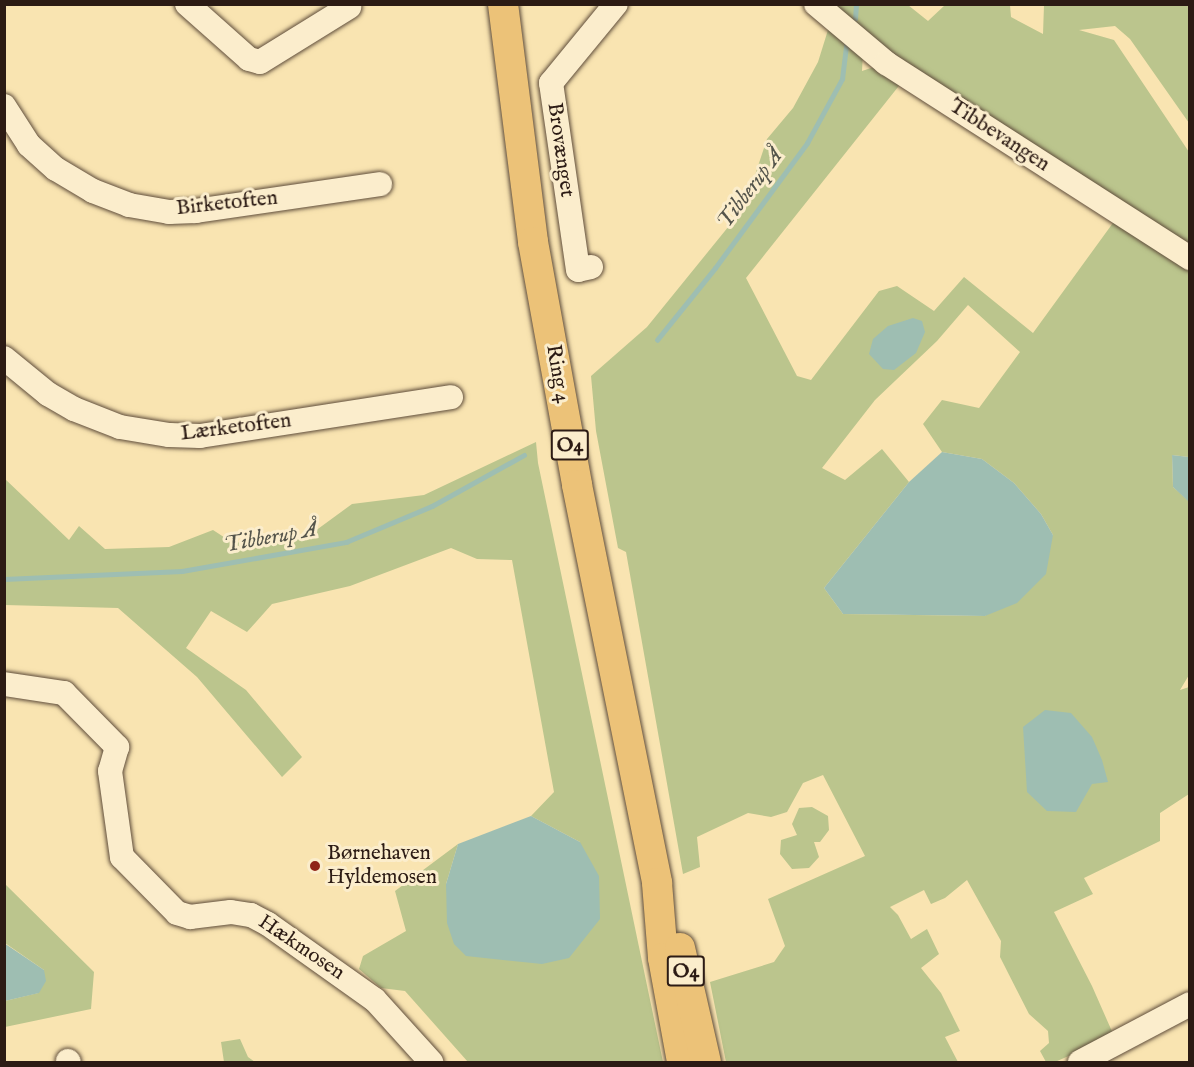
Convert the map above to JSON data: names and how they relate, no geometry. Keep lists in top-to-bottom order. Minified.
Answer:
{"streets":{"main road":["Ring 4","O4"],"street":["Tibbevangen","Brovænget","Birketoften","Lærketoften","Hækmosen"]},"water":["Tibberup Å"],"places":["Børnehaven Hyldemosen"]}
